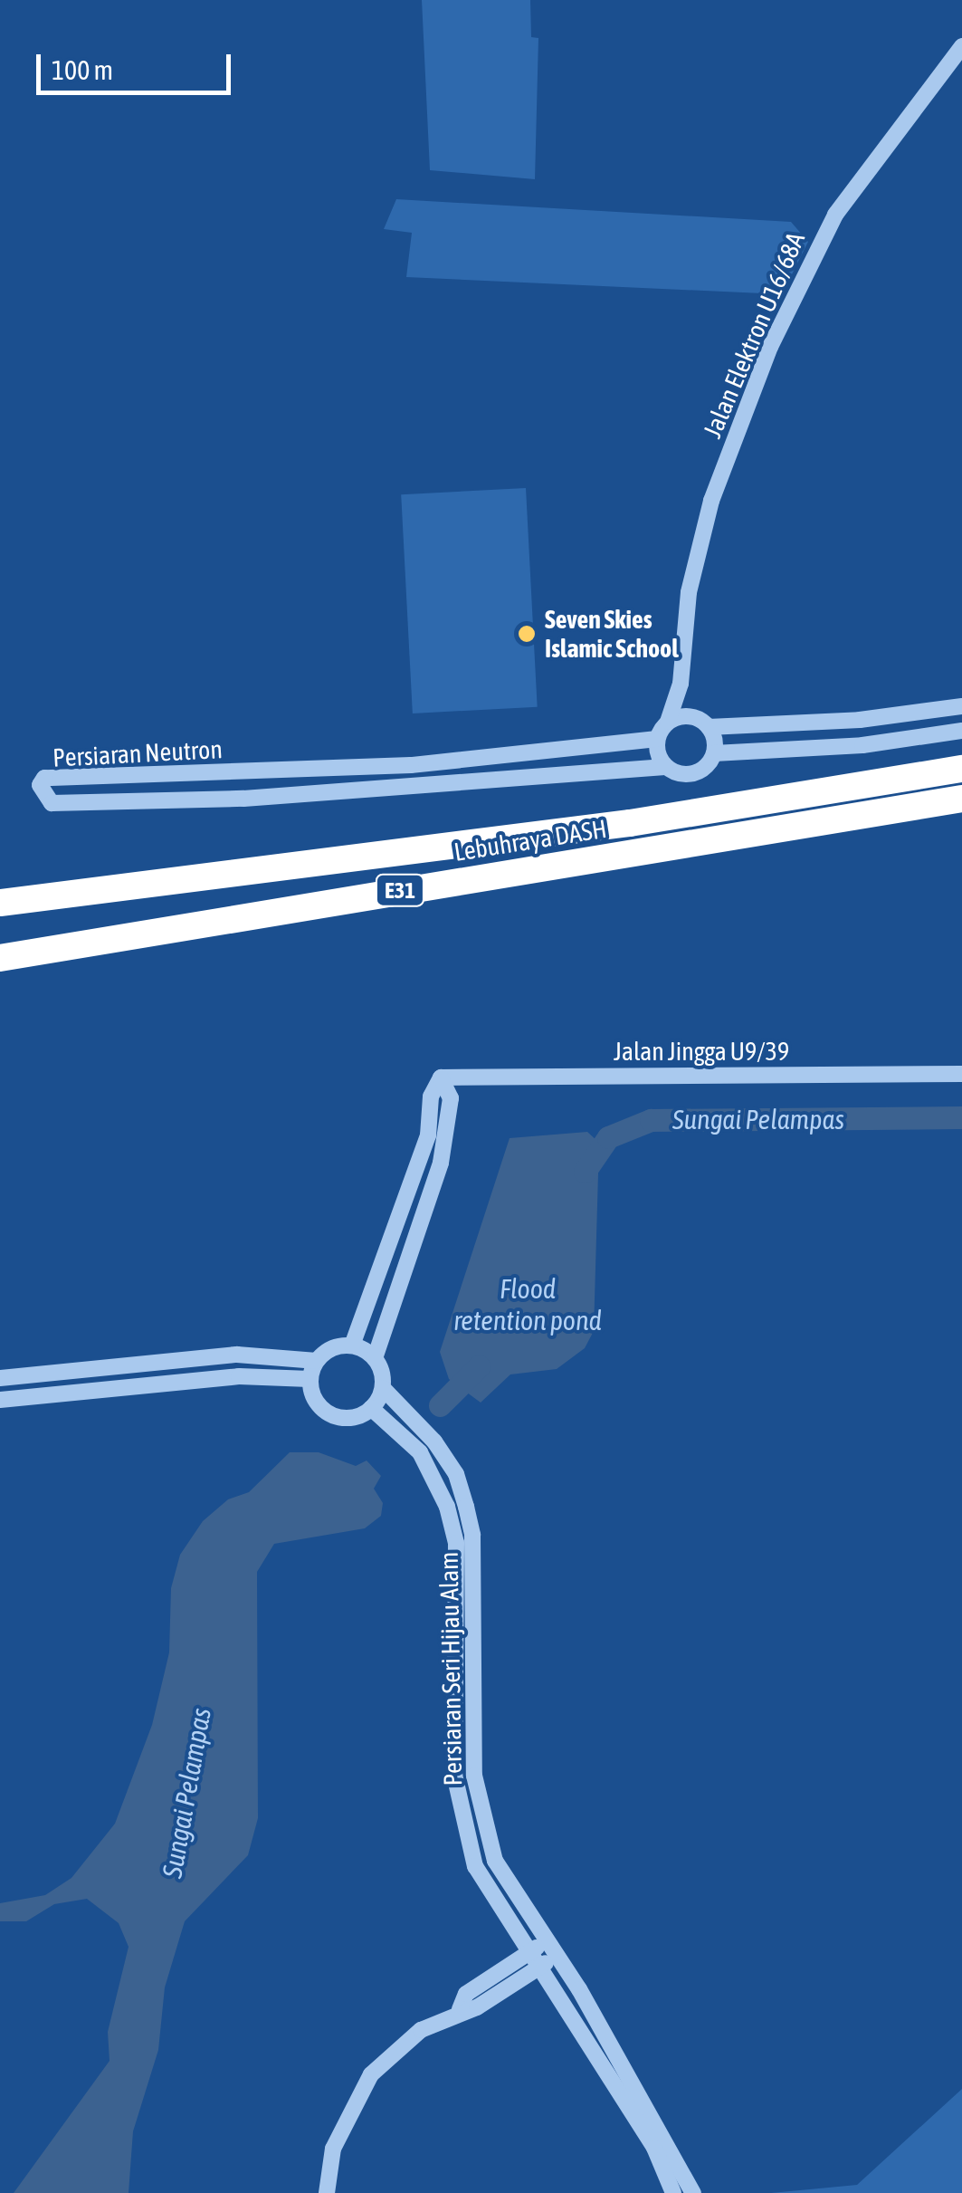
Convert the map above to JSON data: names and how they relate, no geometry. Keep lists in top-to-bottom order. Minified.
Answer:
{"streets":{"highway":["Lebuhraya DASH","E31"],"street":["Jalan Elektron U16/68A","Persiaran Neutron","Jalan Jingga U9/39","Persiaran Seri Hijau Alam"]},"crossings":[["Jalan Elektron U16/68A","Persiaran Neutron"]],"water":["Sungai Pelampas","Flood retention pond"],"places":["Seven Skies Islamic School"],"scale_bar":"100 m"}
